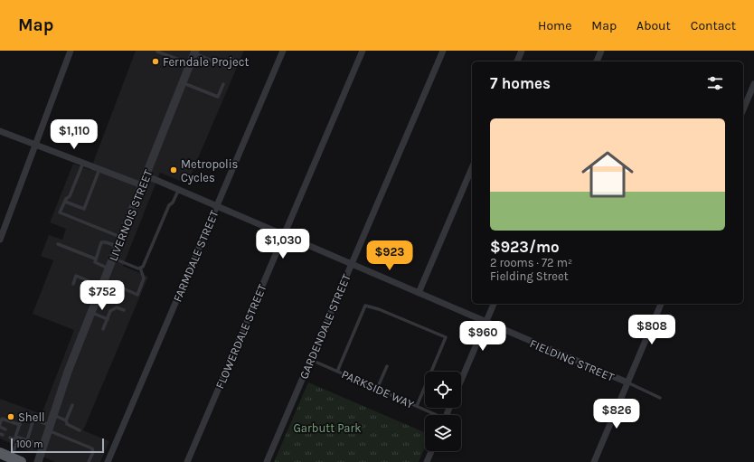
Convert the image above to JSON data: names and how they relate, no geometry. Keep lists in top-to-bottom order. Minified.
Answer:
{"streets":{"street":["LIVERNOIS STREET","FARMDALE STREET","GARDENDALE STREET","FLOWERDALE STREET","FIELDING STREET"],"lane":["PARKSIDE WAY"]},"crossings":[["LIVERNOIS STREET","FIELDING STREET"],["FARMDALE STREET","FIELDING STREET"],["GARDENDALE STREET","FIELDING STREET"],["GARDENDALE STREET","PARKSIDE WAY"],["FLOWERDALE STREET","FIELDING STREET"]],"parks":["Garbutt Park"],"places":["Ferndale Project","Metropolis Cycles","Shell"],"scale_bar":"100 m","page":{"header":"Map","nav":["Home","Map","About","Contact"],"heading":"7 homes","list":[{"name":"$923/mo","note":"2 rooms · 72 m² · Fielding Street"}],"price":["$1,110","$1,030","$923","$752","$808","$960","$826"],"scale":"100 m"}}
